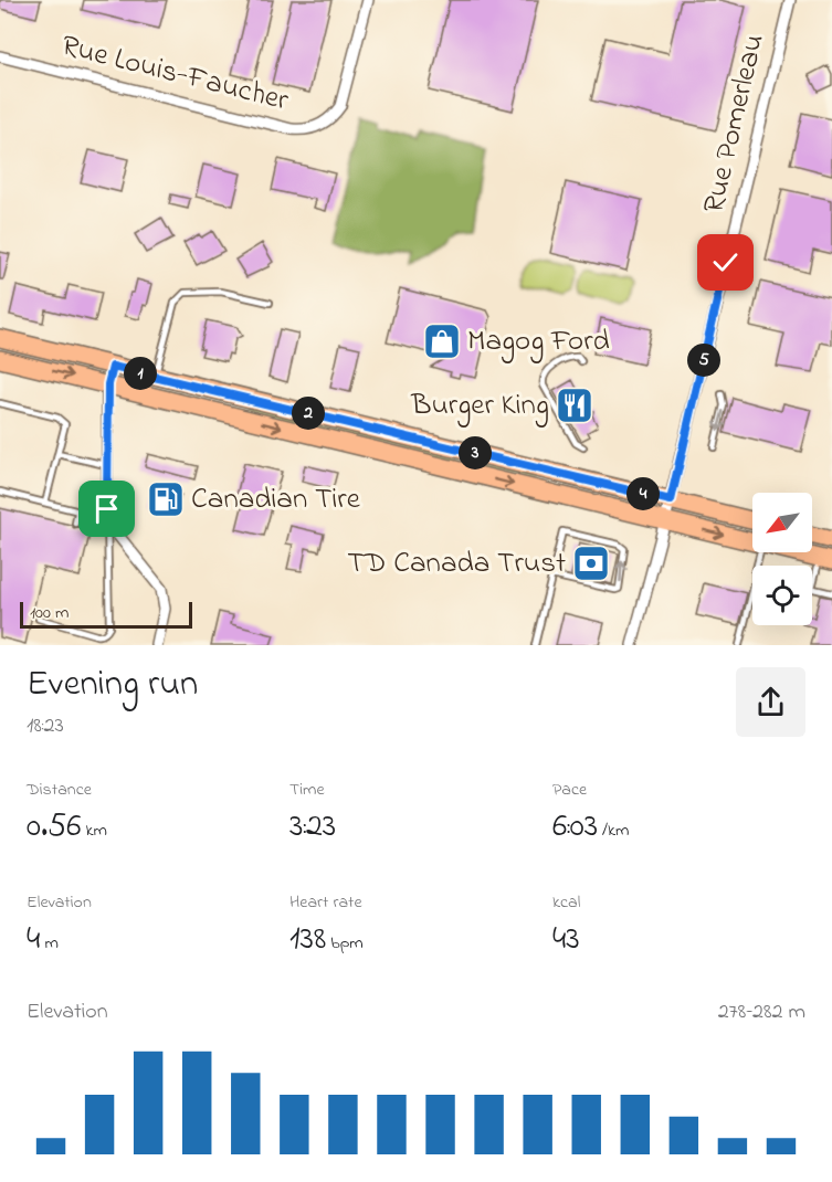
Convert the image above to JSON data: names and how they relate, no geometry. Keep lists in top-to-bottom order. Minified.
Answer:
{"streets":{"street":["Rue Louis-Faucher","Rue Pomerleau"]},"places":{"shop":["Magog Ford"],"restaurant":["Burger King"],"fuel station":["Canadian Tire"],"bank":["TD Canada Trust"]},"scale_bar":"100 m","north":"bottom left","page":{"pins":["5","1","2","3","4"],"scale":"100 m","heading":["Evening run","18:23"],"stats":[["Distance","0.56 km"],["Time","3:23"],["Pace","6:03 /km"],["Elevation","4 m"],["Heart rate","138 bpm"],["kcal","43"]],"chart":["Elevation","278–282 m"]}}
